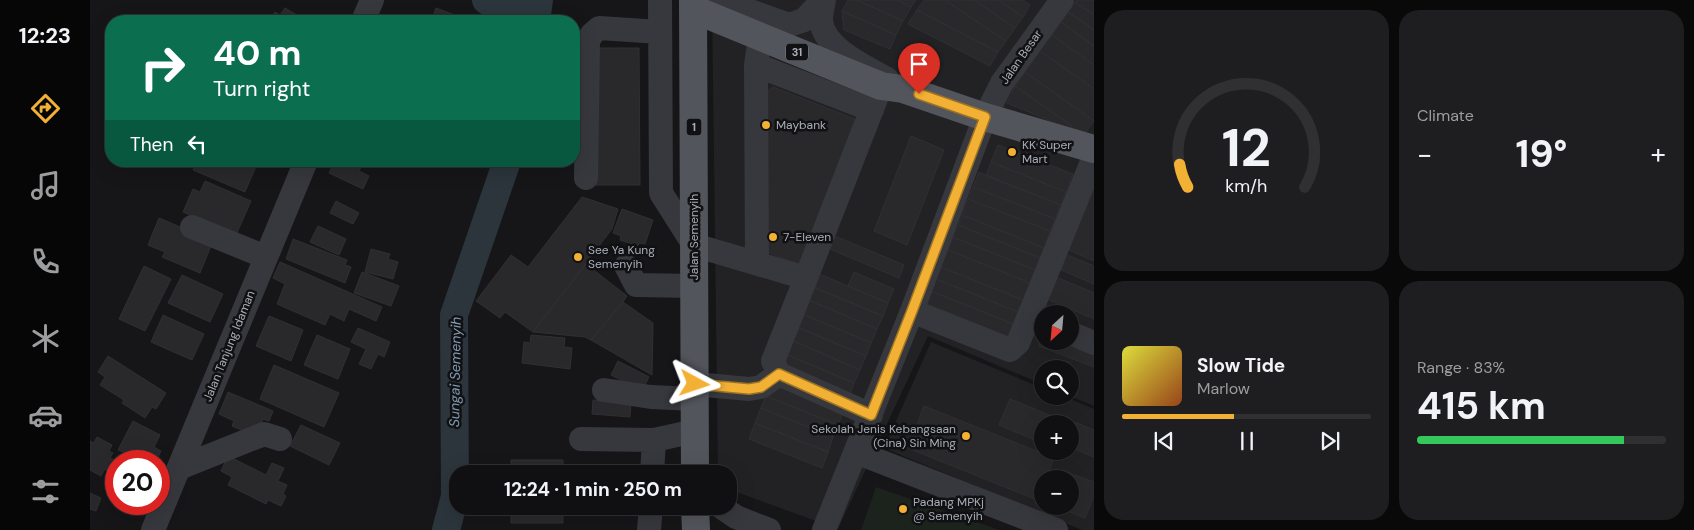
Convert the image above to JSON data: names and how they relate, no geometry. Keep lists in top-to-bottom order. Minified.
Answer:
{"streets":{"main road":["31","1","Jalan Semenyih"],"street":["Jalan Besar","Jalan Tanjung Idaman"]},"crossings":[["31","Jalan Besar"],["31","Jalan Semenyih"]],"water":["Sungai Semenyih"],"places":["Maybank","KK Super Mart","7-Eleven","See Ya Kung Semenyih","Sekolah Jenis Kebangsaan (Cina) Sin Ming","Padang MPKj @ Semenyih"],"north":"bottom left","page":{"tabs":"12:23","tile":["Climate",["Range · 83%","415 km"]],"turn":["40 m","Turn right"],"then":"Then","heat":["−","19°","+"],"map_buttons":["+","−"],"song":["Slow Tide","Marlow"],"limit":"20","trip":"12:24 · 1 min · 250 m","gauge":["12","km/h"]}}
